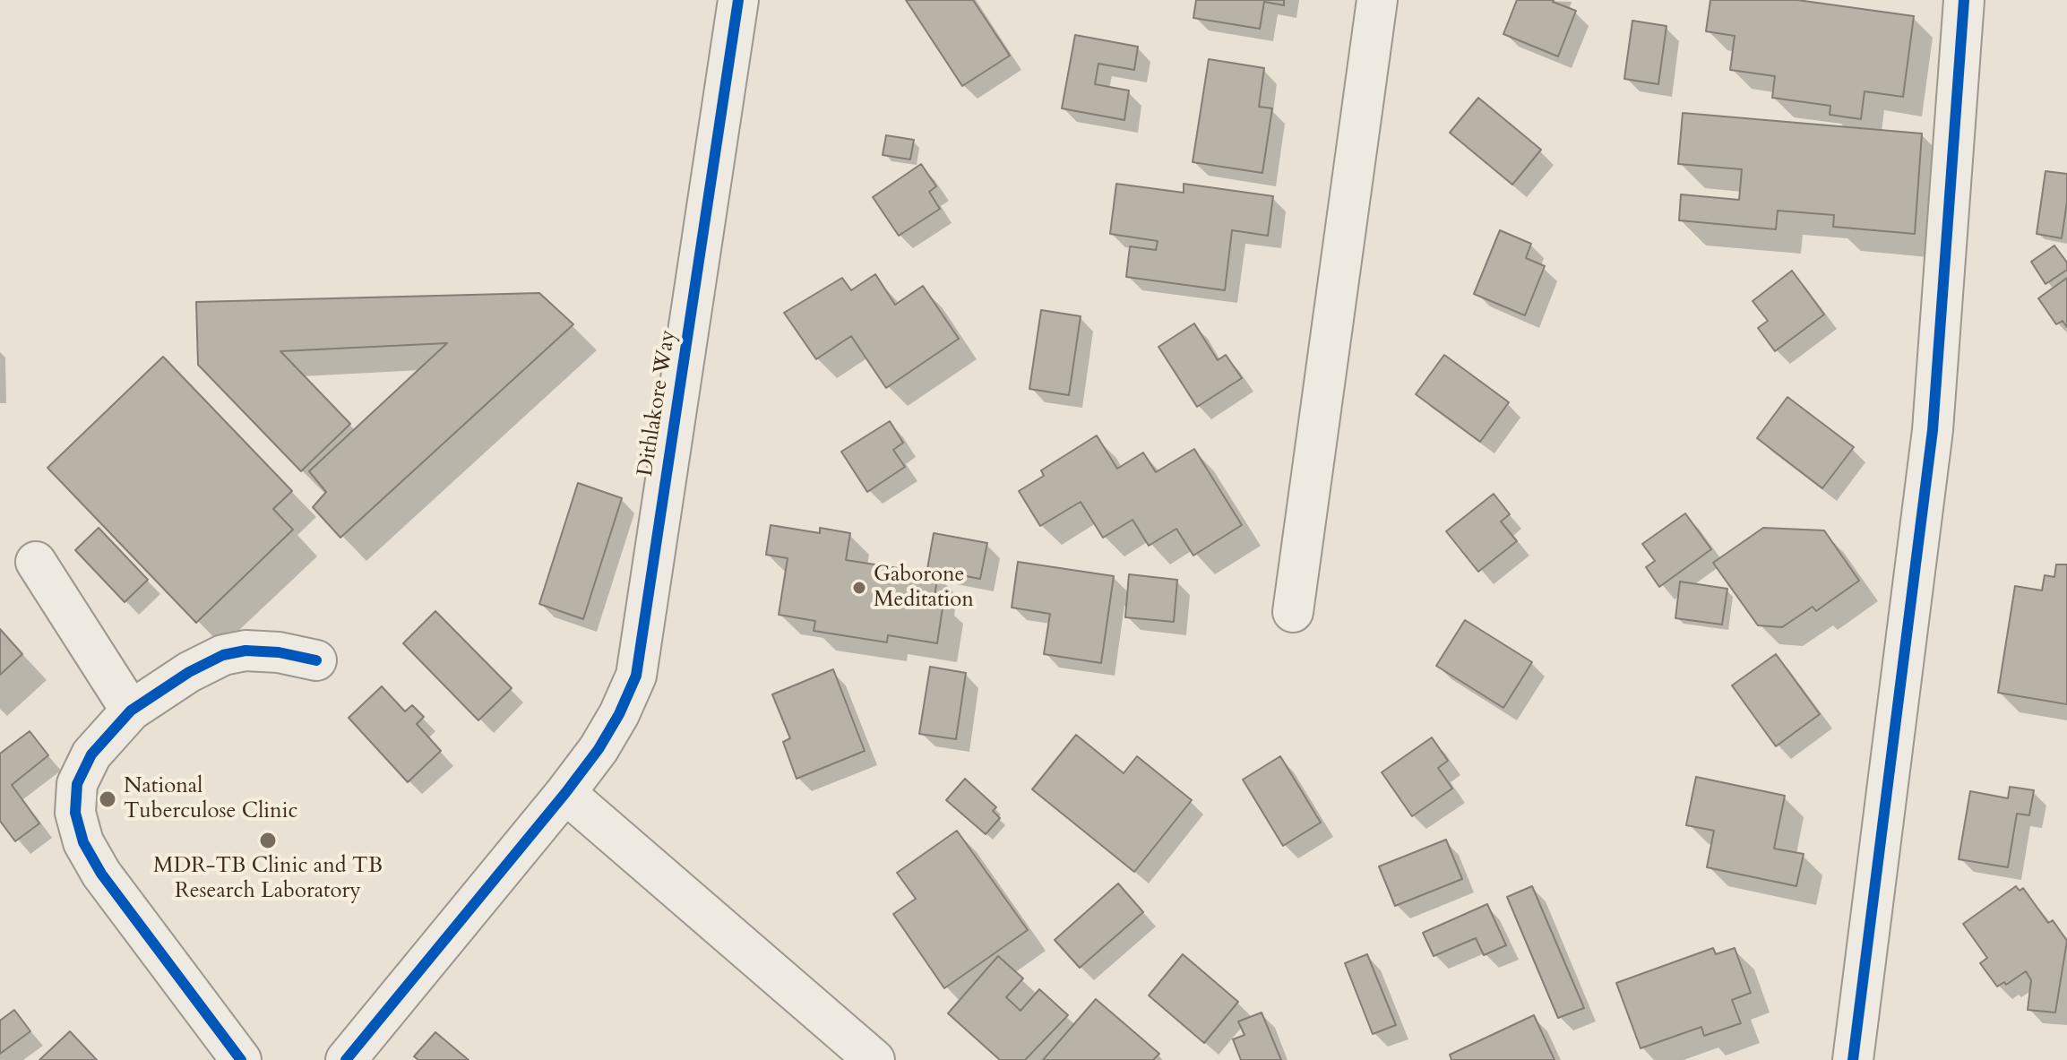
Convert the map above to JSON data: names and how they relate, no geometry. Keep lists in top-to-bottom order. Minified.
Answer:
{"streets":{"street":["Dithlakore Way"]},"places":["Gaborone Meditation","National Tuberculose Clinic","MDR-TB Clinic and TB Research Laboratory"]}
